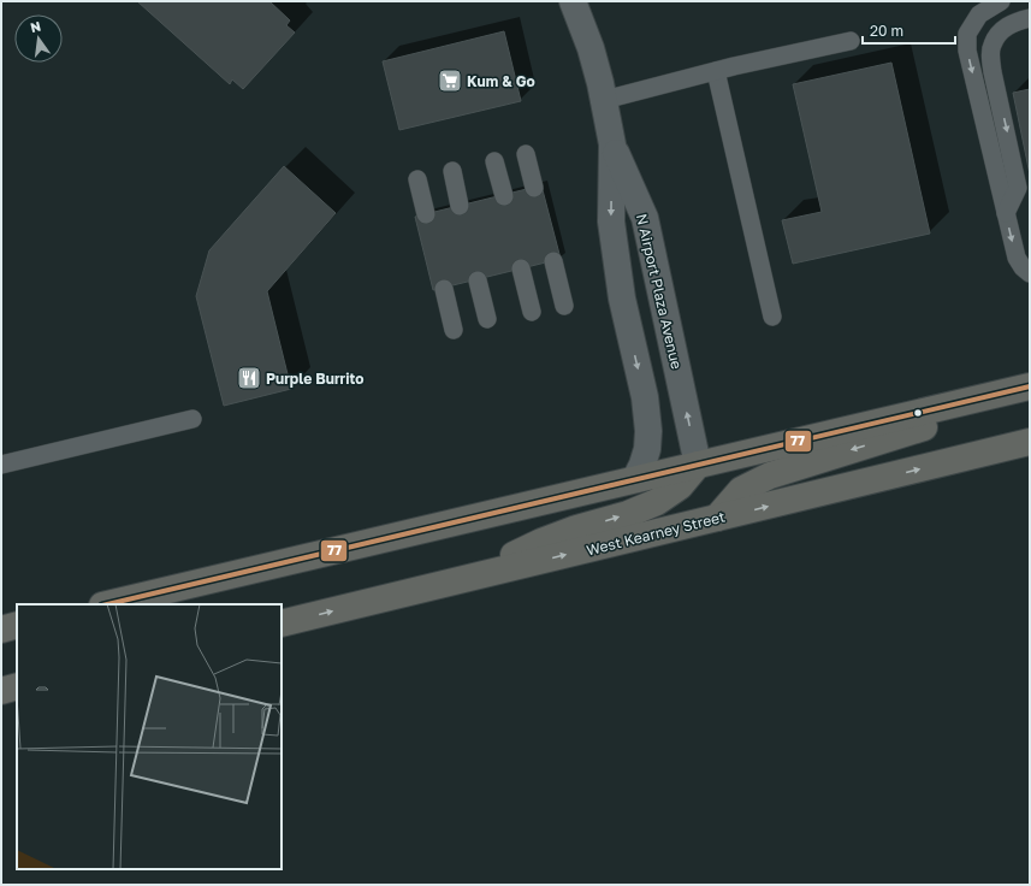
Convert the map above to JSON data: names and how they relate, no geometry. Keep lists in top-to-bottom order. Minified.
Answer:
{"streets":{"main road":["West Kearney Street"],"street":["N Airport Plaza Avenue"]},"places":{"supermarket":["Kum & Go"],"restaurant":["Purple Burrito"]},"lines":["transit line 77"],"scale_bar":"20 m","north":"top"}
